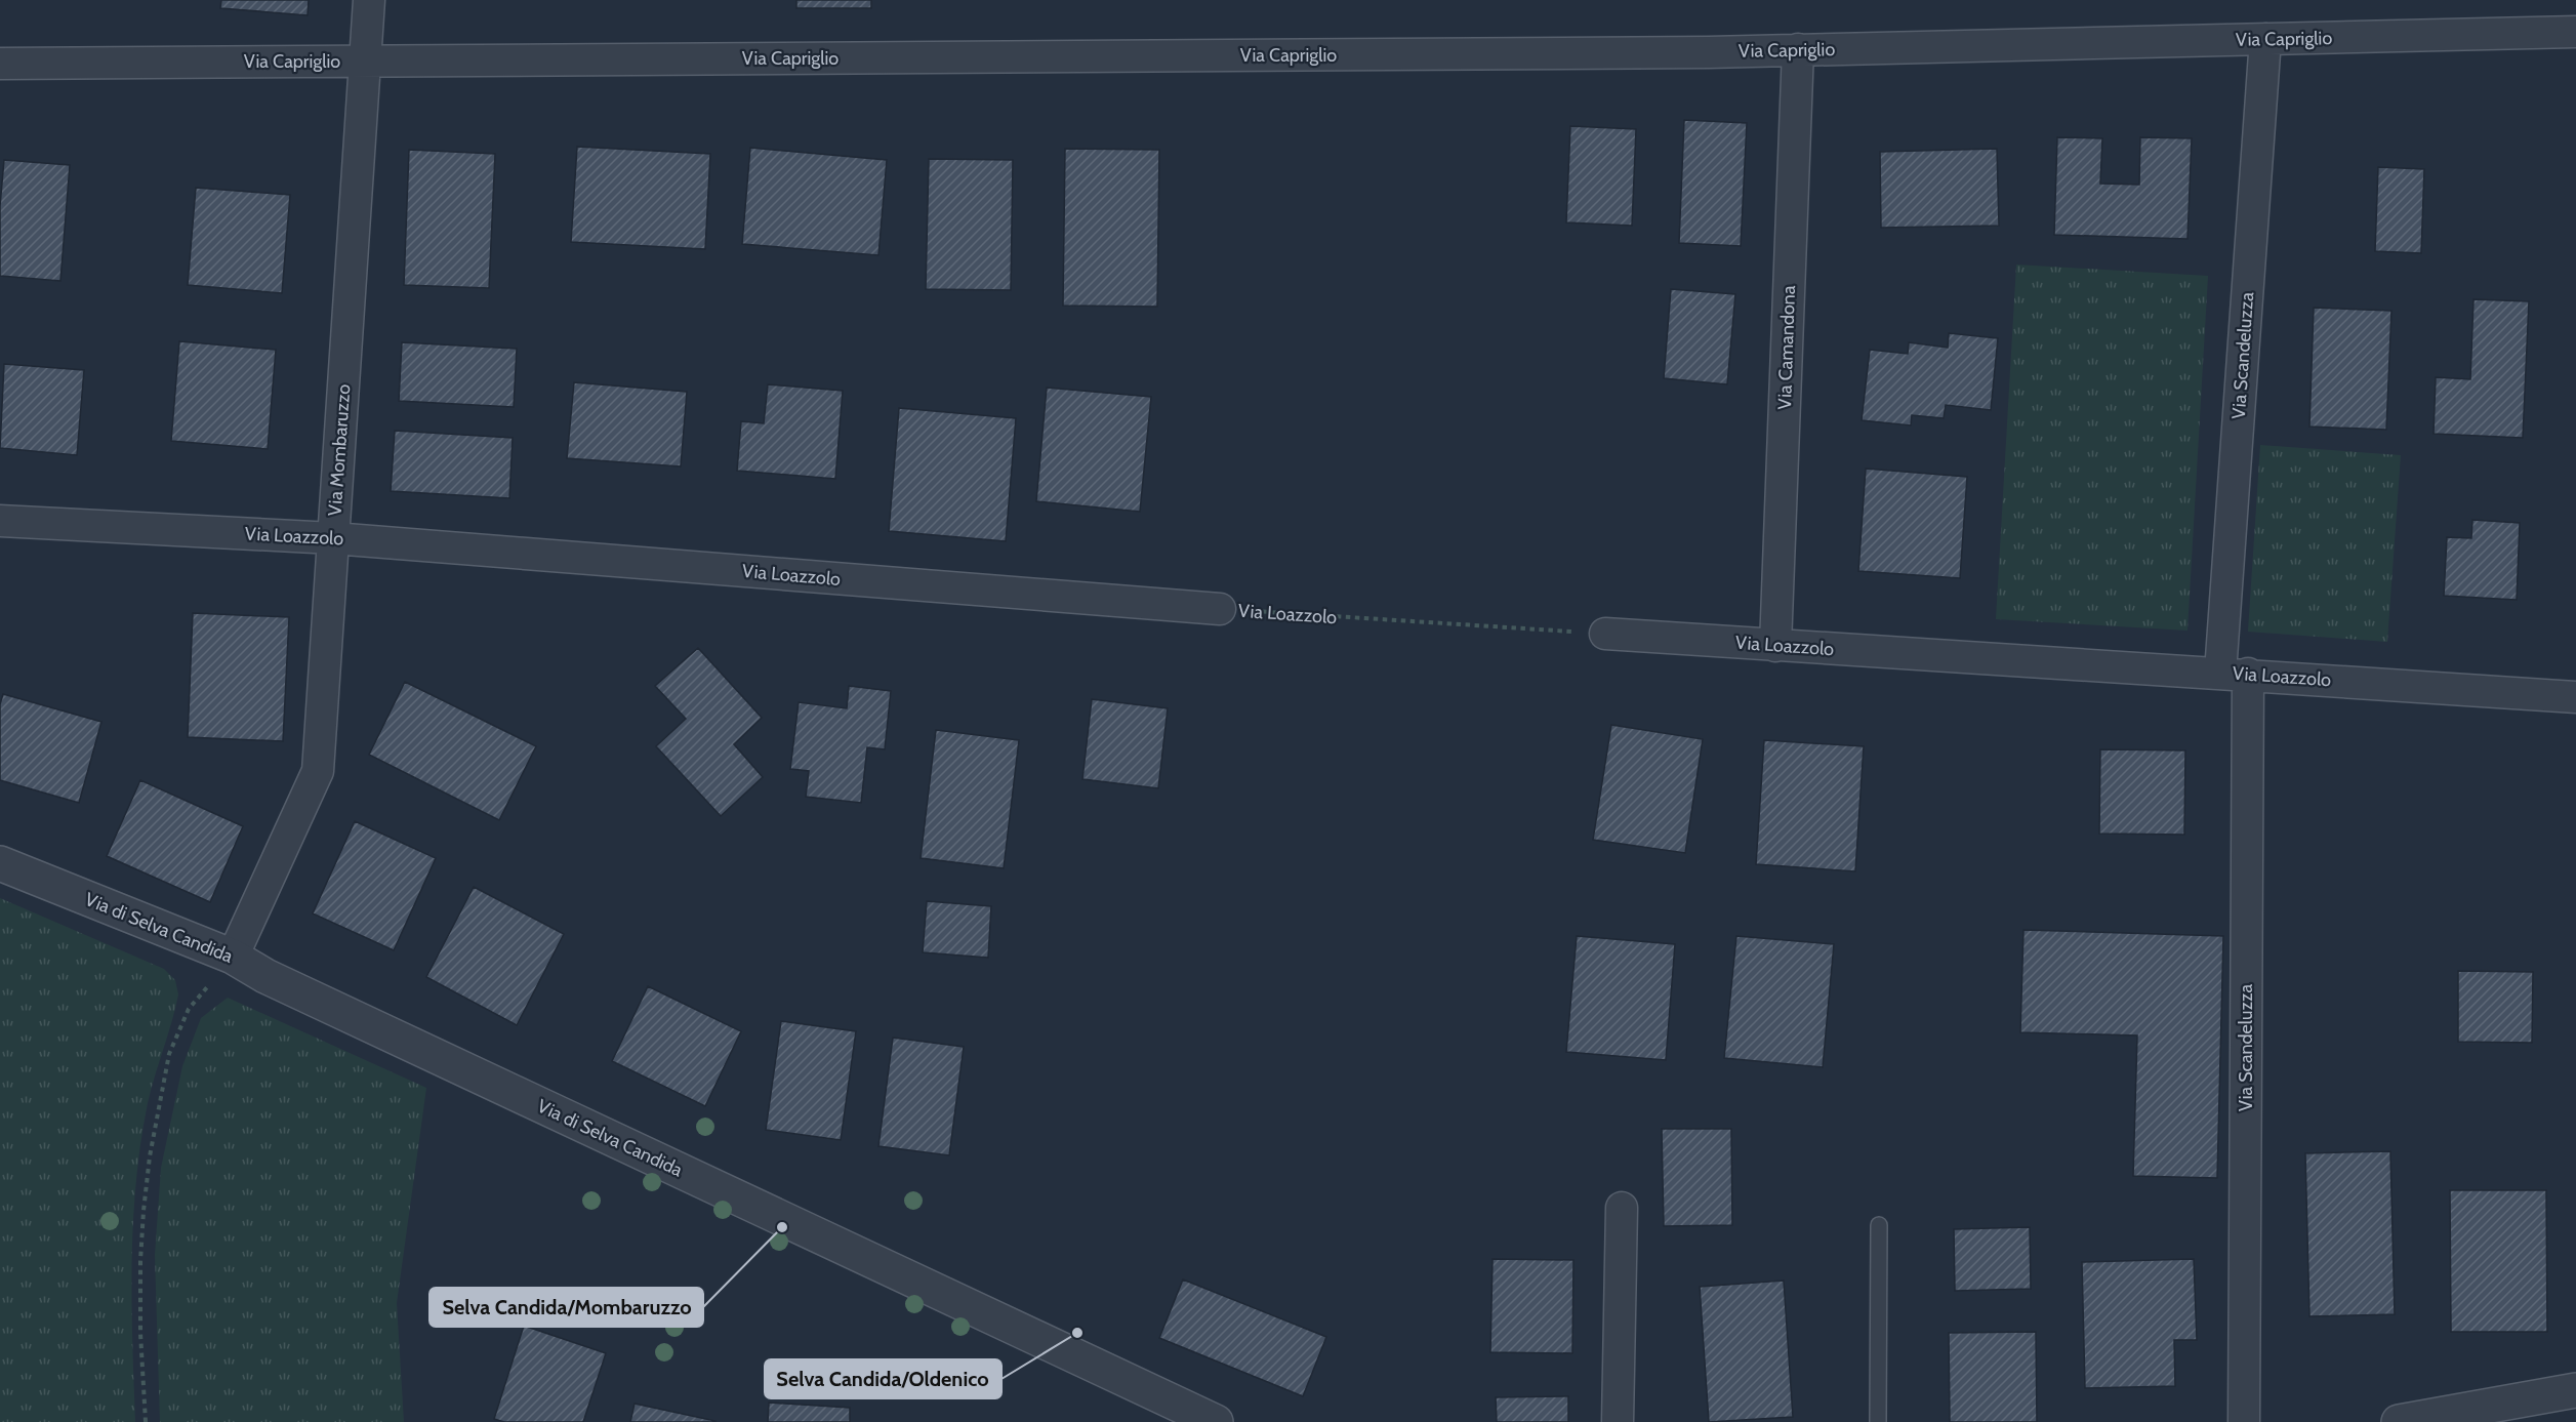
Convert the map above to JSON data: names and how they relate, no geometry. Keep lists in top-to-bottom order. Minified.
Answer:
{"streets":{"street":["Via Capriglio","Via Camandona","Via Scandeluzza","Via Mombaruzzo","Via Loazzolo","Via di Selva Candida"]},"crossings":[["Via Capriglio","Via Camandona"],["Via Capriglio","Via Scandeluzza"],["Via Capriglio","Via Mombaruzzo"],["Via Camandona","Via Loazzolo"],["Via Scandeluzza","Via Loazzolo"],["Via Mombaruzzo","Via Loazzolo"],["Via Mombaruzzo","Via di Selva Candida"]],"places":["Selva Candida/Mombaruzzo","Selva Candida/Oldenico"]}
